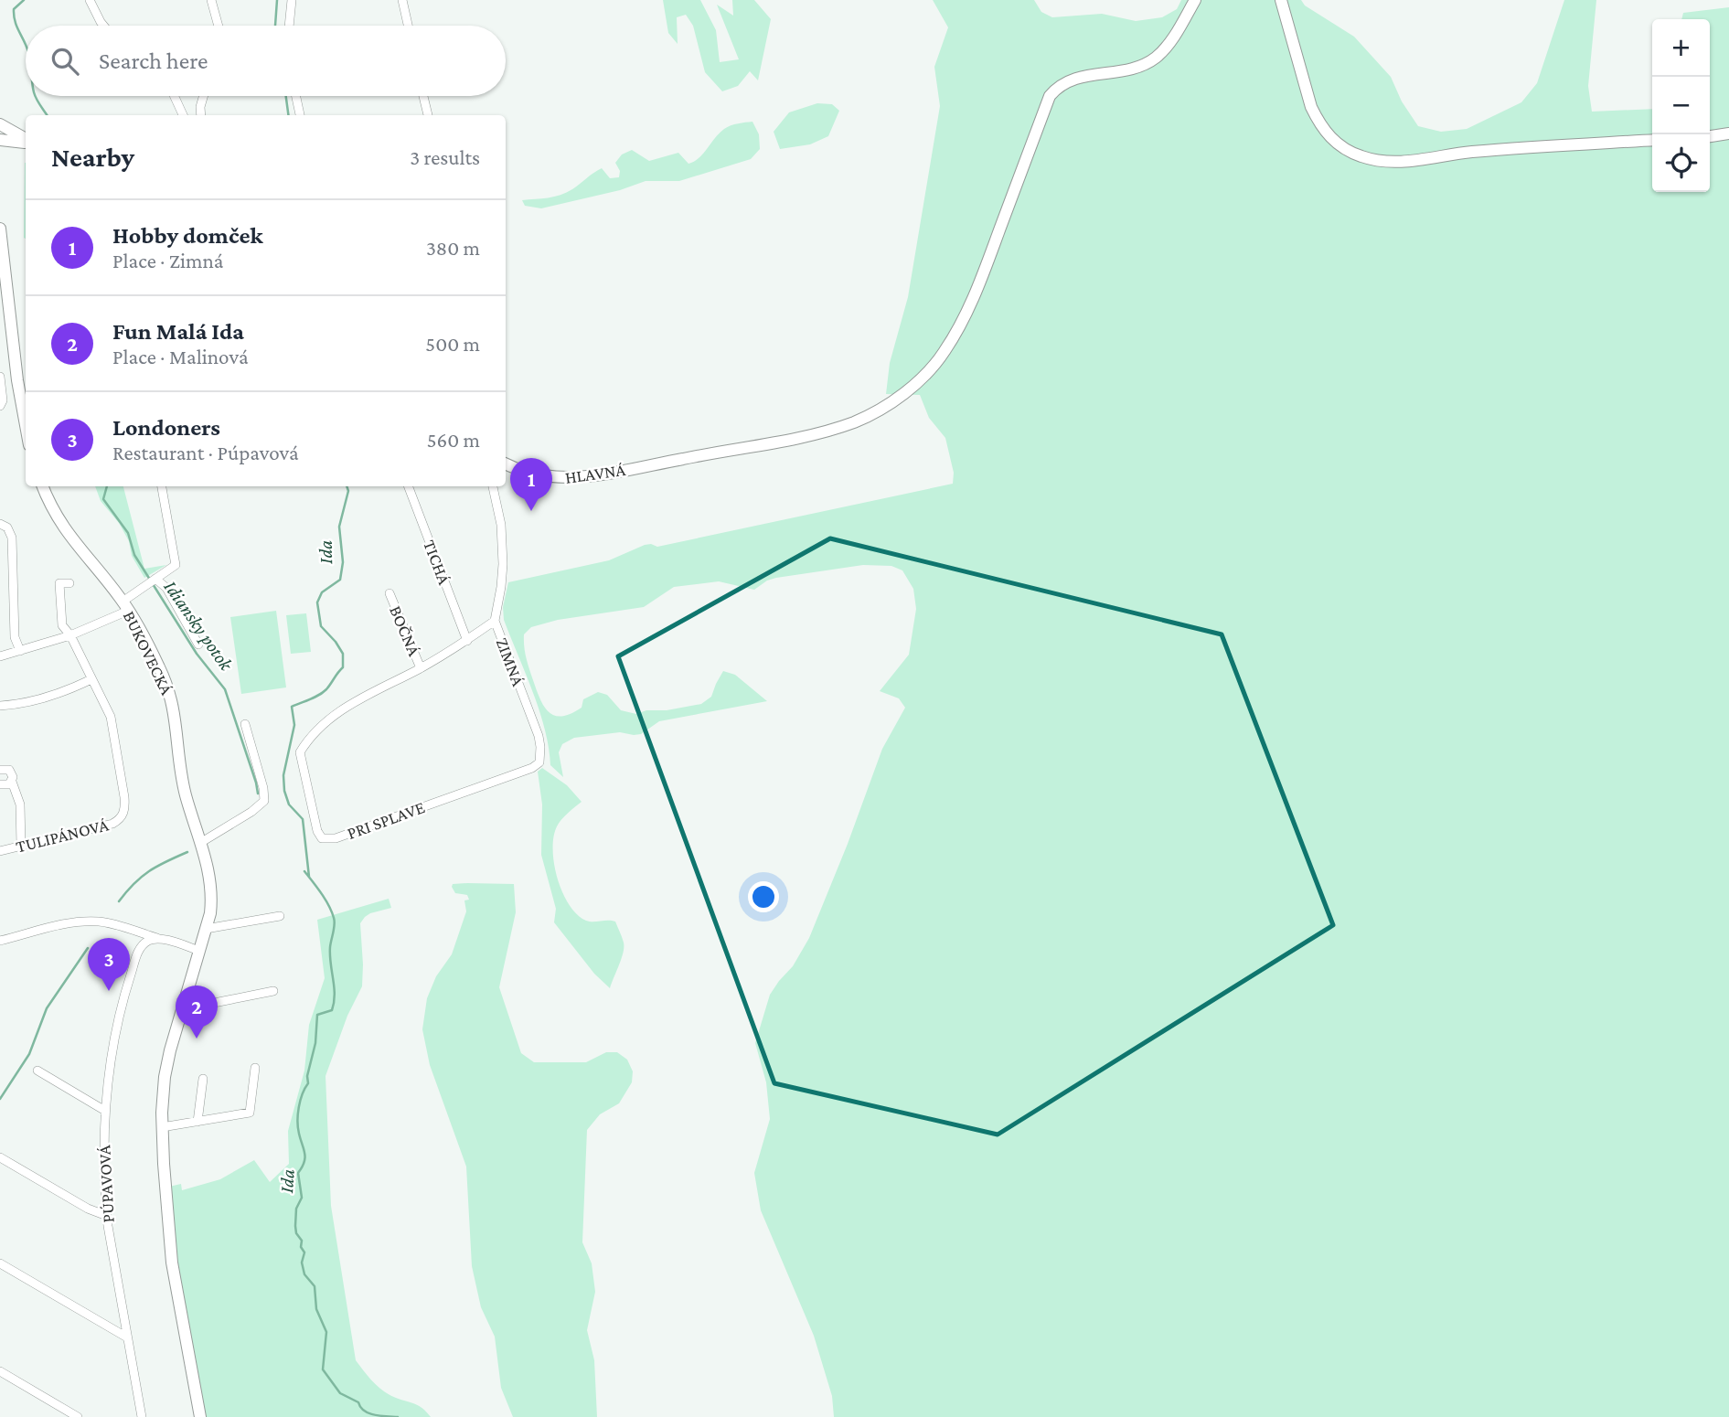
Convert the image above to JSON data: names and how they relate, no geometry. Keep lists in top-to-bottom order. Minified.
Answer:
{"streets":{"main road":["HLAVNÁ","BUKOVECKÁ"],"street":["TICHÁ","BOČNÁ","ZIMNÁ","PRI SPLAVE","TULIPÁNOVÁ","PÚPAVOVÁ"]},"crossings":[["TICHÁ","PRI SPLAVE"],["BOČNÁ","PRI SPLAVE"],["ZIMNÁ","PRI SPLAVE"]],"water":["Ida","Idiansky potok"],"page":{"map_buttons":["+","−"],"search":"Search here","heading":["Nearby","3 results"],"list":[{"mark":"1","name":"Hobby domček","note":"Place · Zimná","value":"380 m"},{"mark":"2","name":"Fun Malá Ida","note":"Place · Malinová","value":"500 m"},{"mark":"3","name":"Londoners","note":"Restaurant · Púpavová","value":"560 m"}],"pins":["1","3","2"]}}
